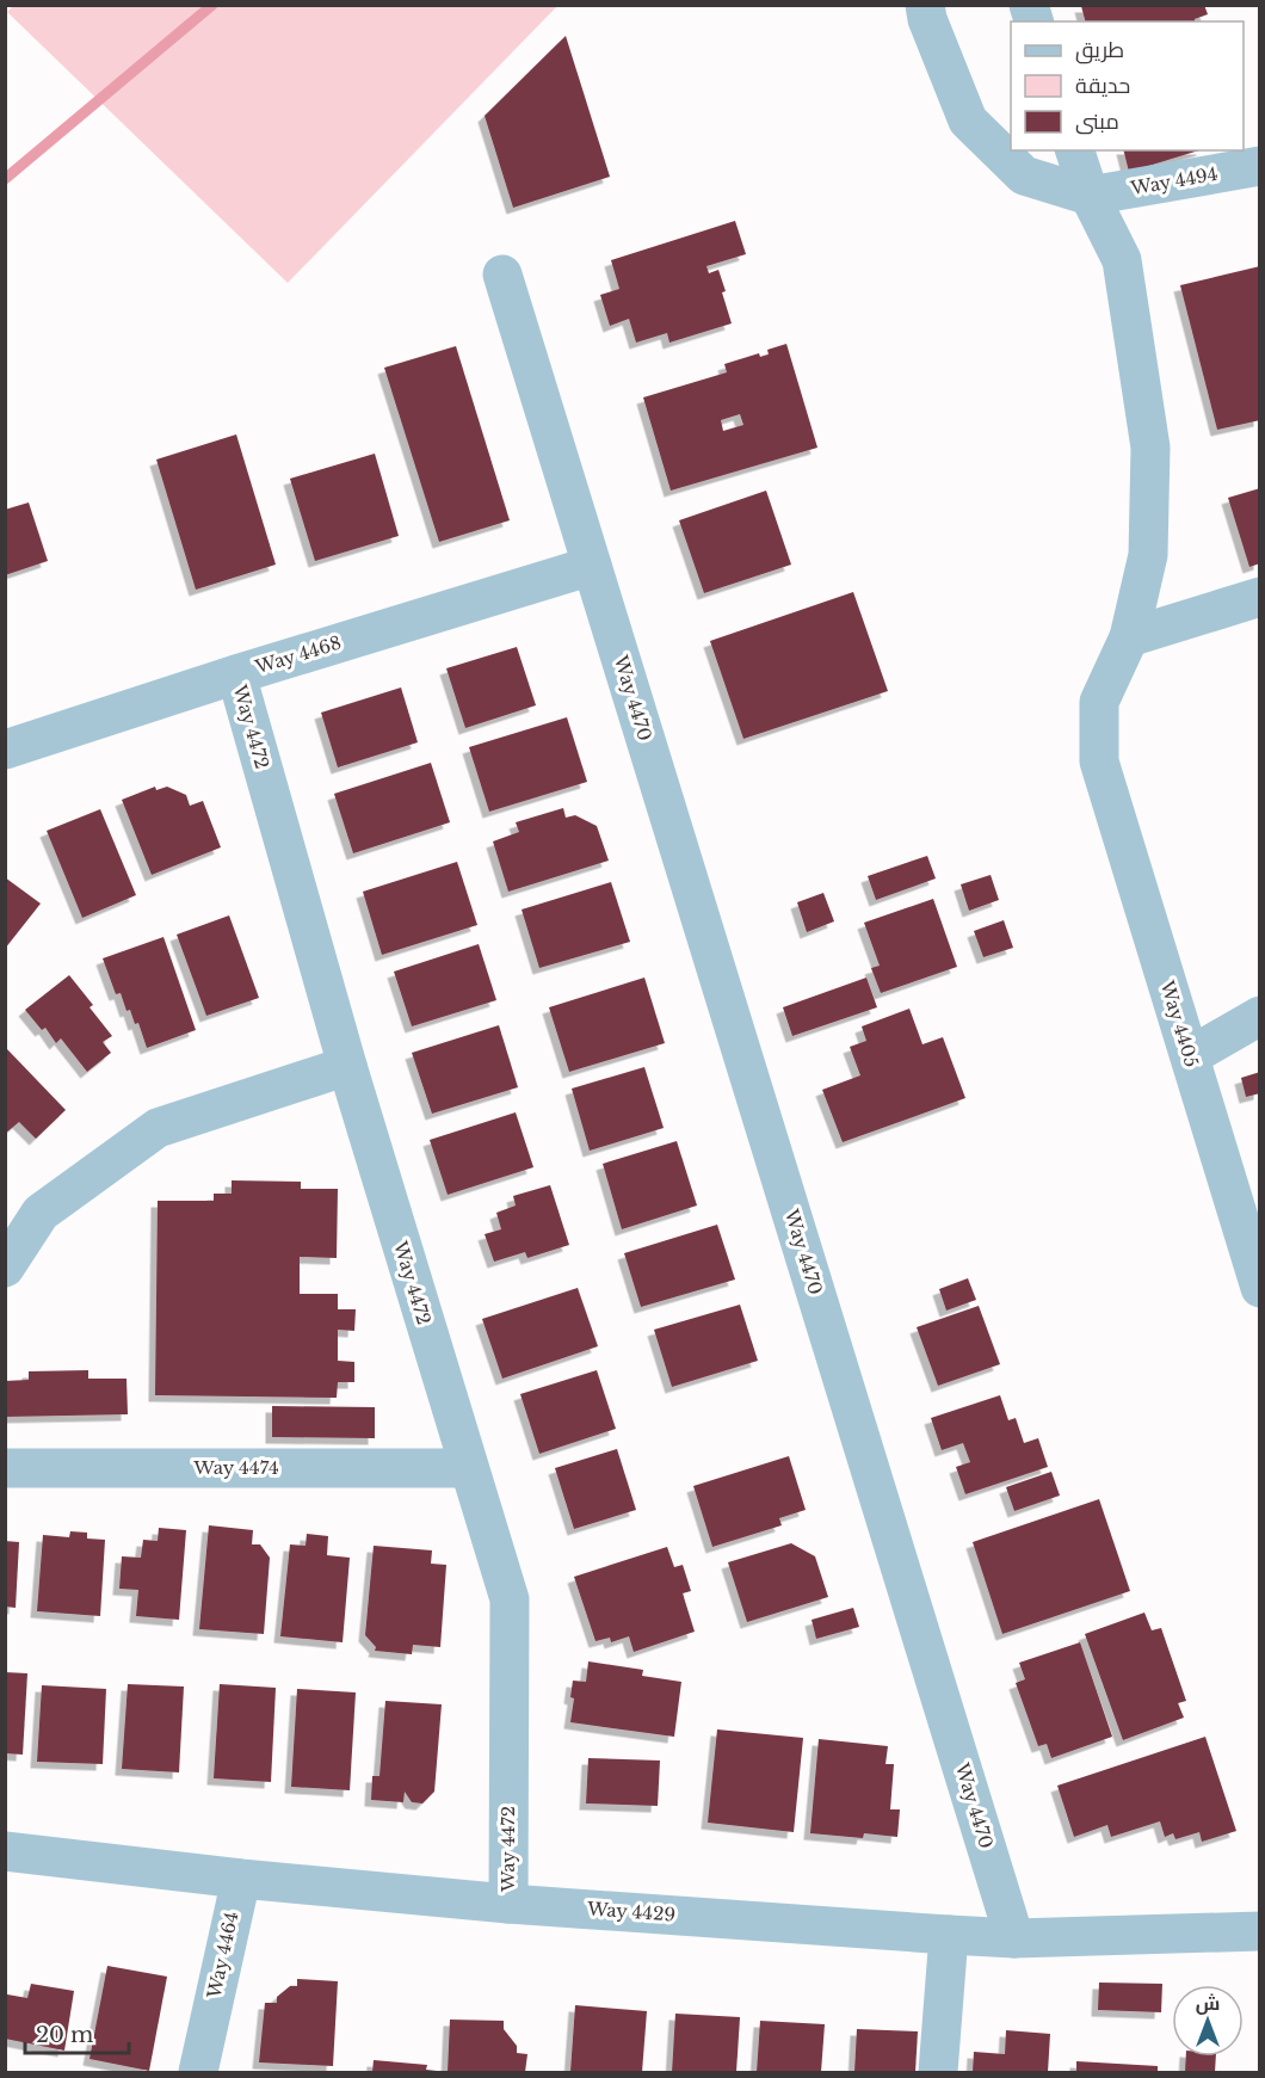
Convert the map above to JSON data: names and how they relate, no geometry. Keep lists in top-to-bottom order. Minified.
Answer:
{"streets":{"street":["Way 4494","Way 4468","Way 4470","Way 4472","Way 4405","Way 4474","Way 4429","Way 4464"]},"crossings":[["Way 4494","Way 4405"],["Way 4468","Way 4470"],["Way 4468","Way 4472"],["Way 4470","Way 4429"],["Way 4472","Way 4474"],["Way 4472","Way 4429"],["Way 4429","Way 4464"]],"legend":["طريق","حديقة","مبنى"],"scale_bar":"20 m","north":"top"}
